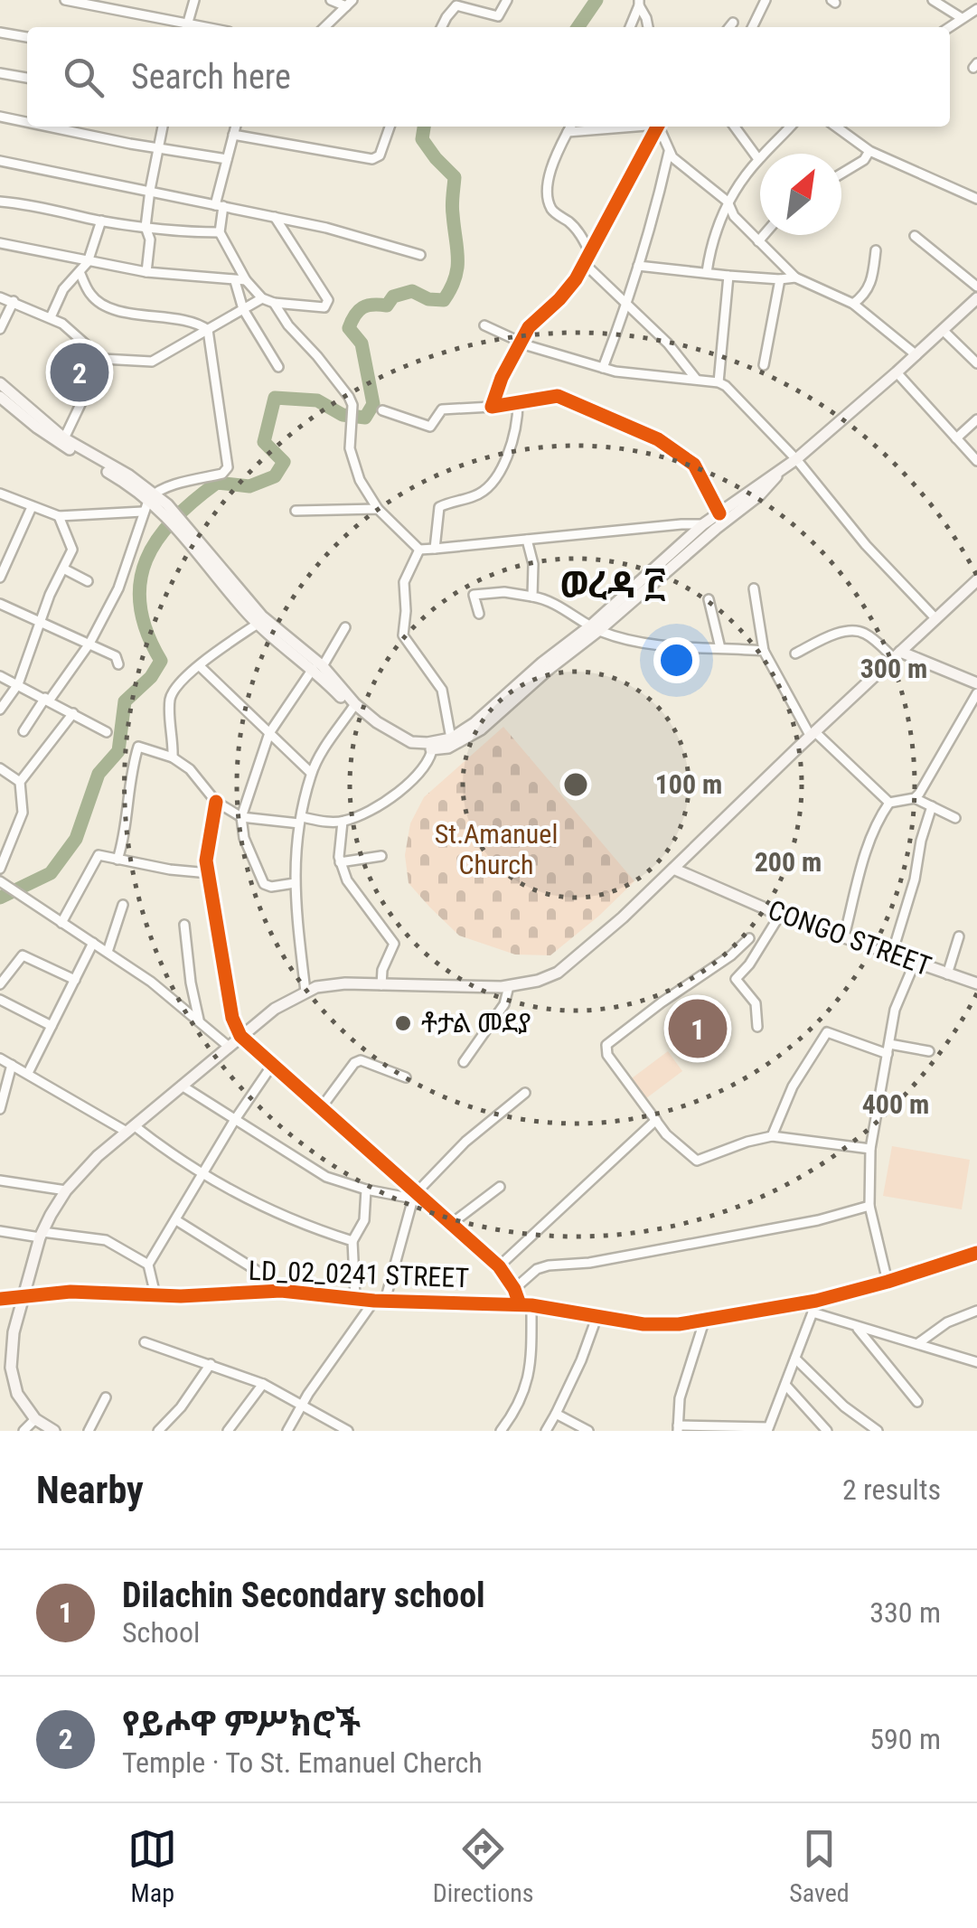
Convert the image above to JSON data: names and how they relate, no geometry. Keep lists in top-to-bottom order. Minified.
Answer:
{"streets":{"main road":["CONGO STREET"],"street":["LD_02_0241 STREET"]},"districts":["ወረዳ ፫"],"parks":["St.Amanuel Church"],"places":["ቶታል መደያ"],"north":"top right","page":{"search":"Search here","pins":["2","1"],"heading":["Nearby","2 results"],"list":[{"mark":"1","name":"Dilachin Secondary school","note":"School","value":"330 m"},{"mark":"2","name":"የይሖዋ ምሥክሮች","note":"Temple · To St. Emanuel Cherch","value":"590 m"}],"nav":["Map","Directions","Saved"]},"rings":["300 m","100 m","200 m","400 m"]}
